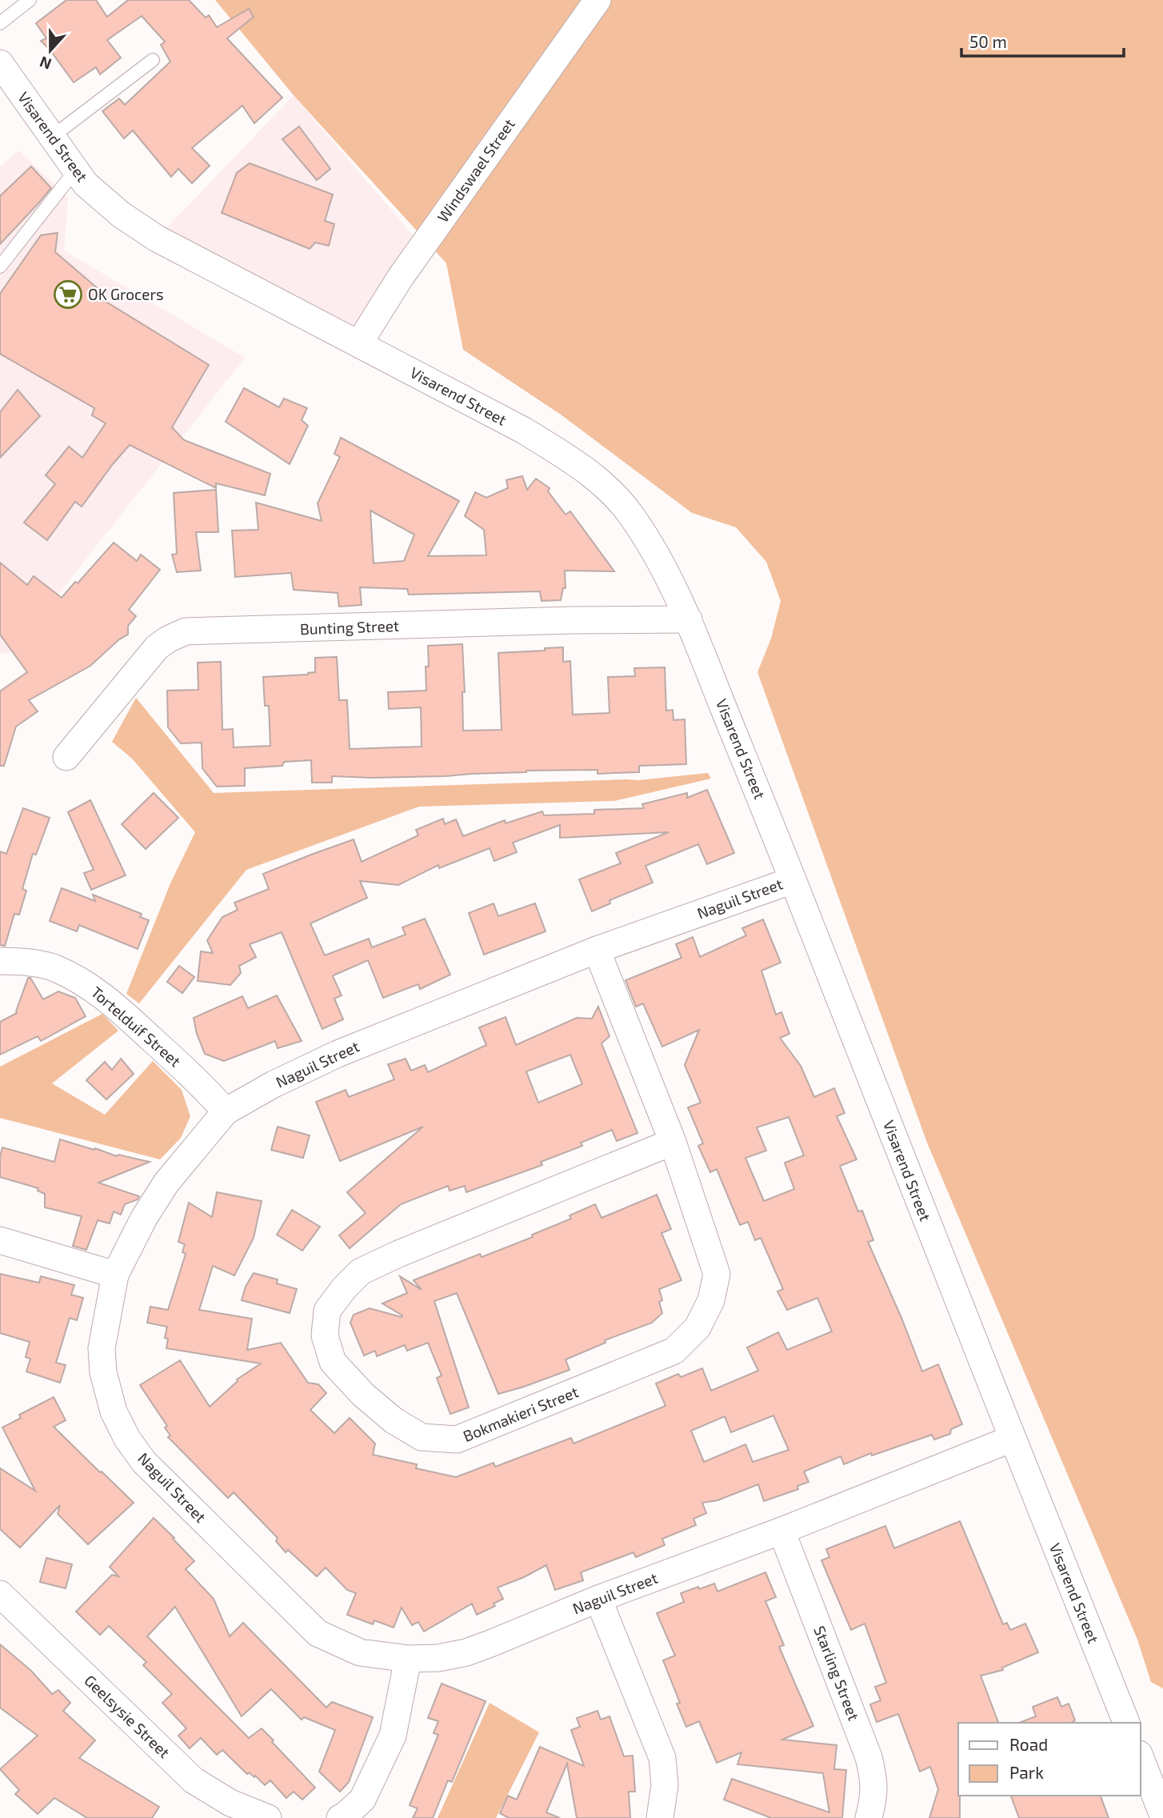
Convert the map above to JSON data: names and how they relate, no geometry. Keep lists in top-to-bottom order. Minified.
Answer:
{"streets":{"street":["Visarend Street","Windswael Street","Bunting Street","Naguil Street","Tortelduif Street","Bokmakieri Street","Starling Street","Geelsysie Street"]},"crossings":[["Visarend Street","Windswael Street"],["Visarend Street","Bunting Street"],["Visarend Street","Naguil Street"],["Naguil Street","Tortelduif Street"],["Naguil Street","Bokmakieri Street"],["Naguil Street","Starling Street"]],"places":{"supermarket":["OK Grocers"]},"legend":["Road","Park"],"scale_bar":"50 m","north":"bottom"}
